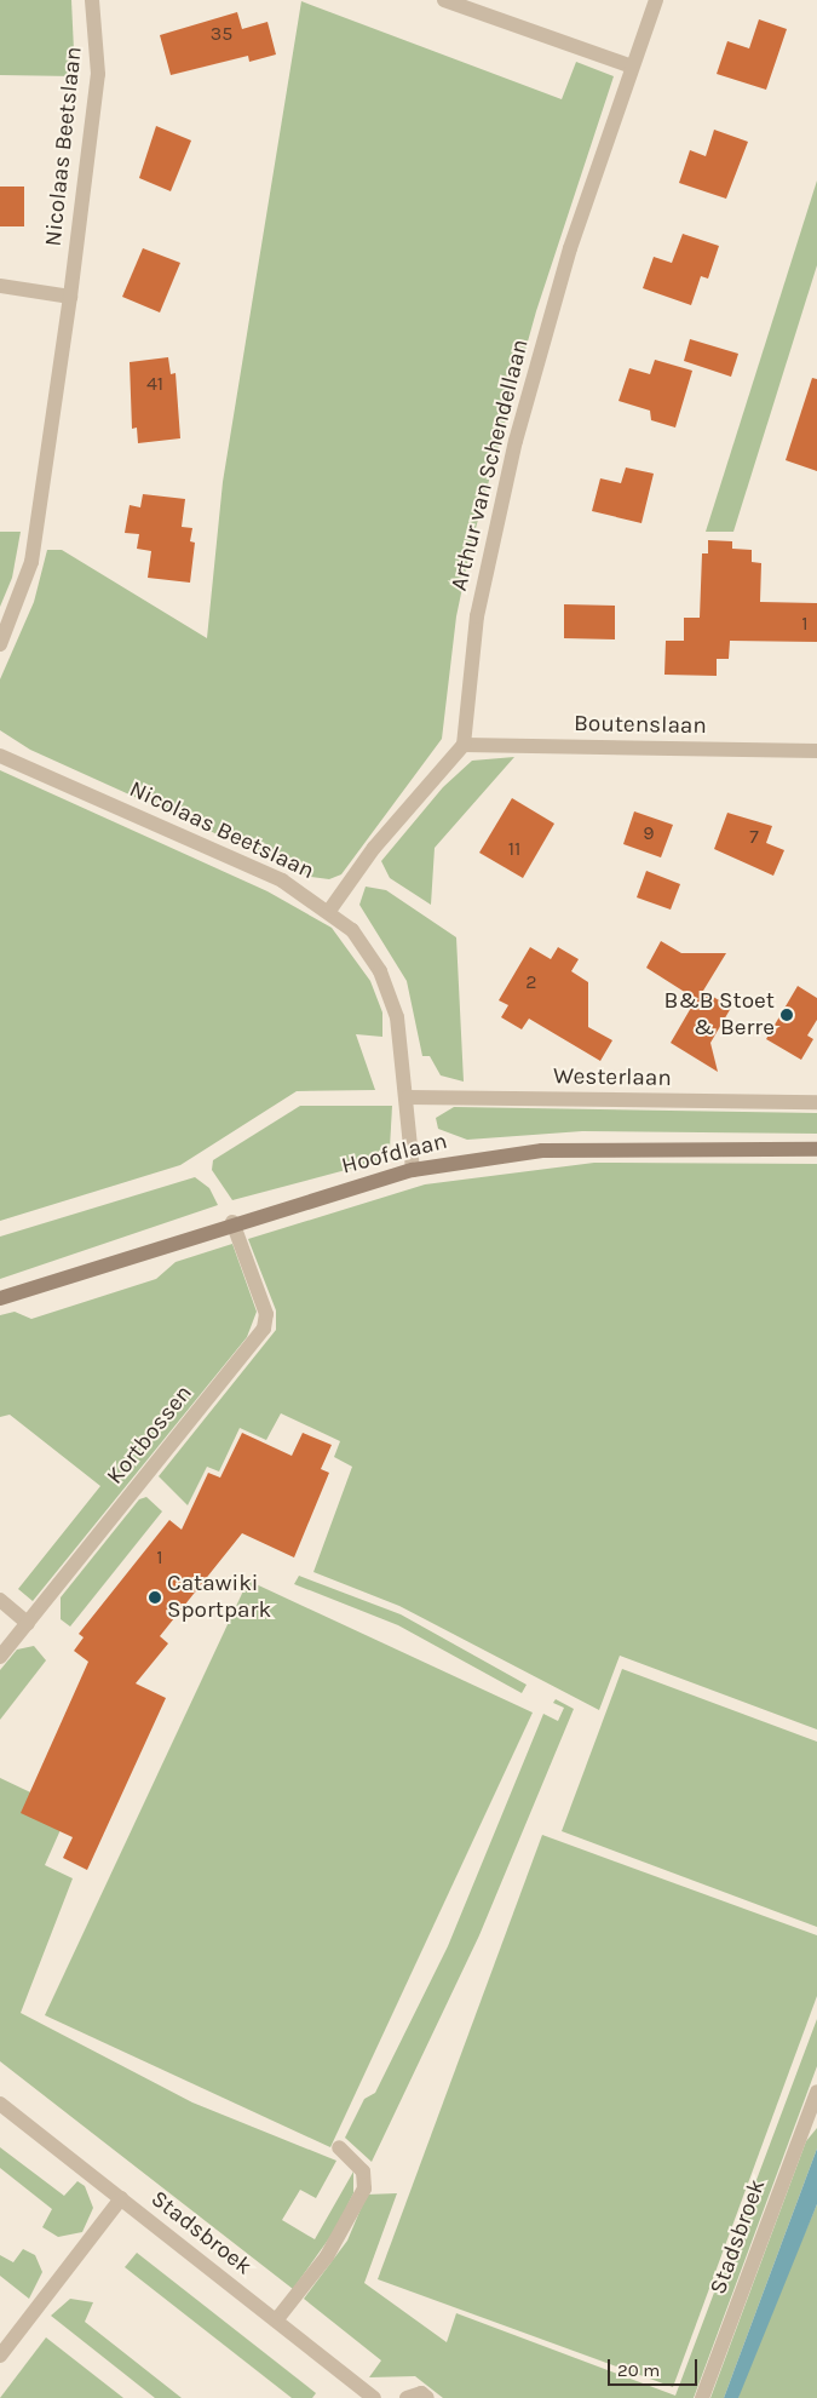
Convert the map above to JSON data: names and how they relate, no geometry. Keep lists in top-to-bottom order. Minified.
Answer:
{"streets":{"street":["Nicolaas Beetslaan","Arthur van Schendellaan","Boutenslaan","Westerlaan","Hoofdlaan","Kortbossen","Stadsbroek"]},"crossings":[["Nicolaas Beetslaan","Westerlaan"],["Nicolaas Beetslaan","Hoofdlaan"],["Arthur van Schendellaan","Boutenslaan"],["Hoofdlaan","Kortbossen"]],"places":["B&B Stoet & Berre","Catawiki Sportpark"],"house_numbers":["35","41","1","9","7","11","2","1"],"scale_bar":"20 m"}
